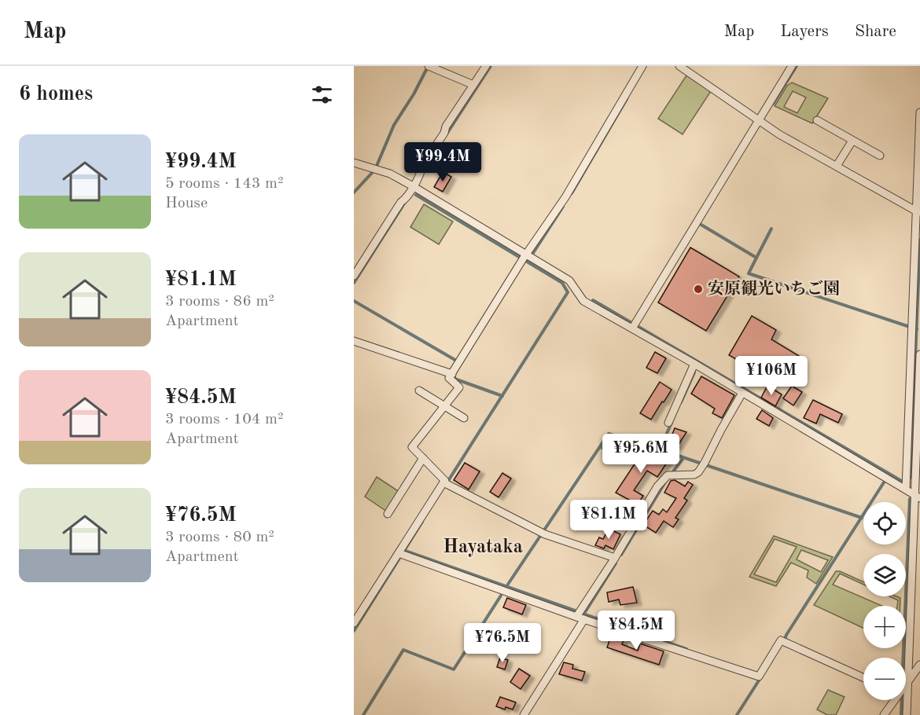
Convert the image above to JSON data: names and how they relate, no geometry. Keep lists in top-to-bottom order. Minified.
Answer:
{"districts":["Hayataka"],"places":["安原観光いちご園"],"page":{"header":"Map","nav":["Map","Layers","Share"],"heading":"6 homes","list":[{"name":"¥99.4M","note":"5 rooms · 143 m² · House"},{"name":"¥81.1M","note":"3 rooms · 86 m² · Apartment"},{"name":"¥84.5M","note":"3 rooms · 104 m² · Apartment"},{"name":"¥76.5M","note":"3 rooms · 80 m² · Apartment"}],"price":["¥99.4M","¥106M","¥95.6M","¥81.1M","¥84.5M","¥76.5M"],"map_buttons":["+","−"]}}
